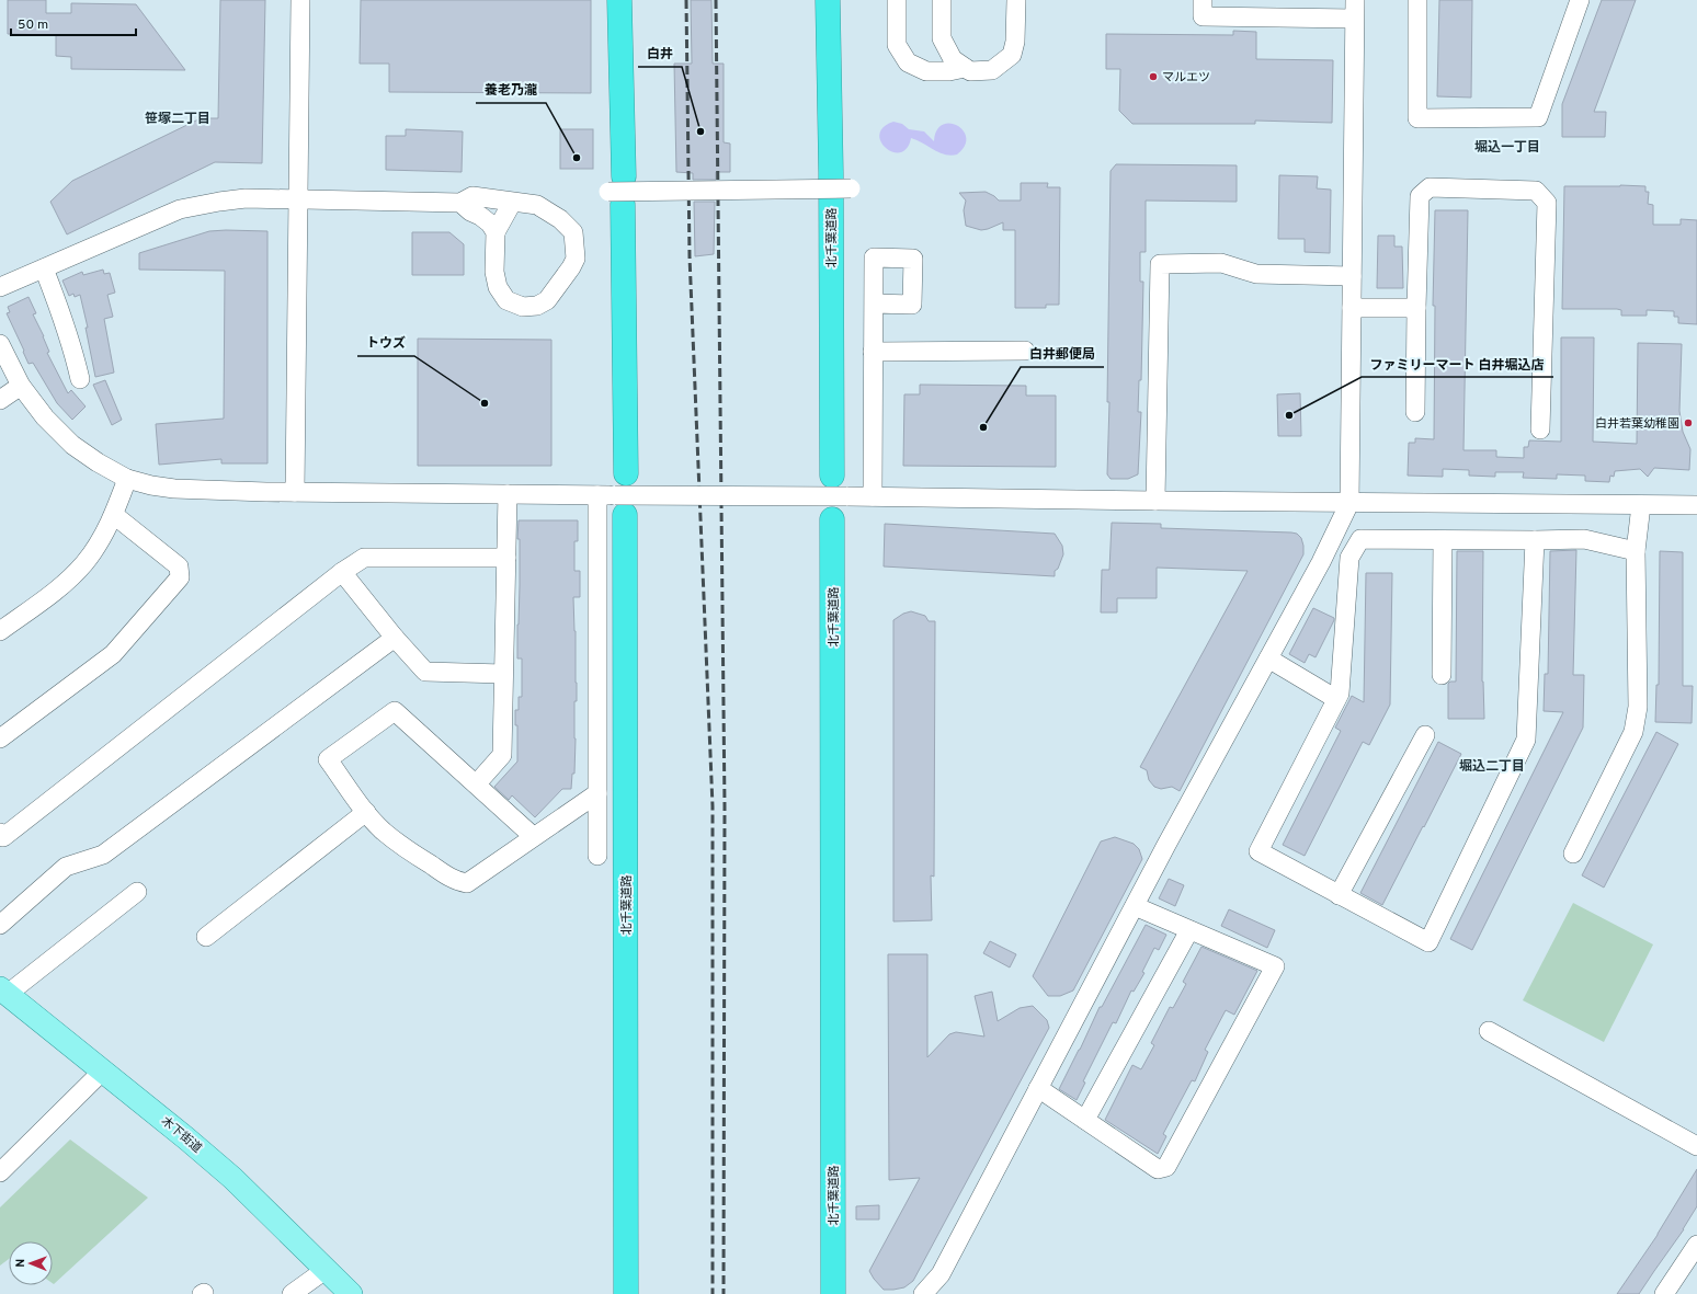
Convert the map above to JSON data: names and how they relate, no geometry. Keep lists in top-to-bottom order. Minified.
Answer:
{"streets":{"highway":["北千葉道路"],"main road":["木下街道"]},"districts":["笹塚二丁目","堀込一丁目","堀込二丁目"],"places":["マルエツ","白井","養老乃瀧","トウズ","ファミリーマート 白井堀込店","白井若葉幼稚園","白井郵便局"],"scale_bar":"50 m","north":"left"}
